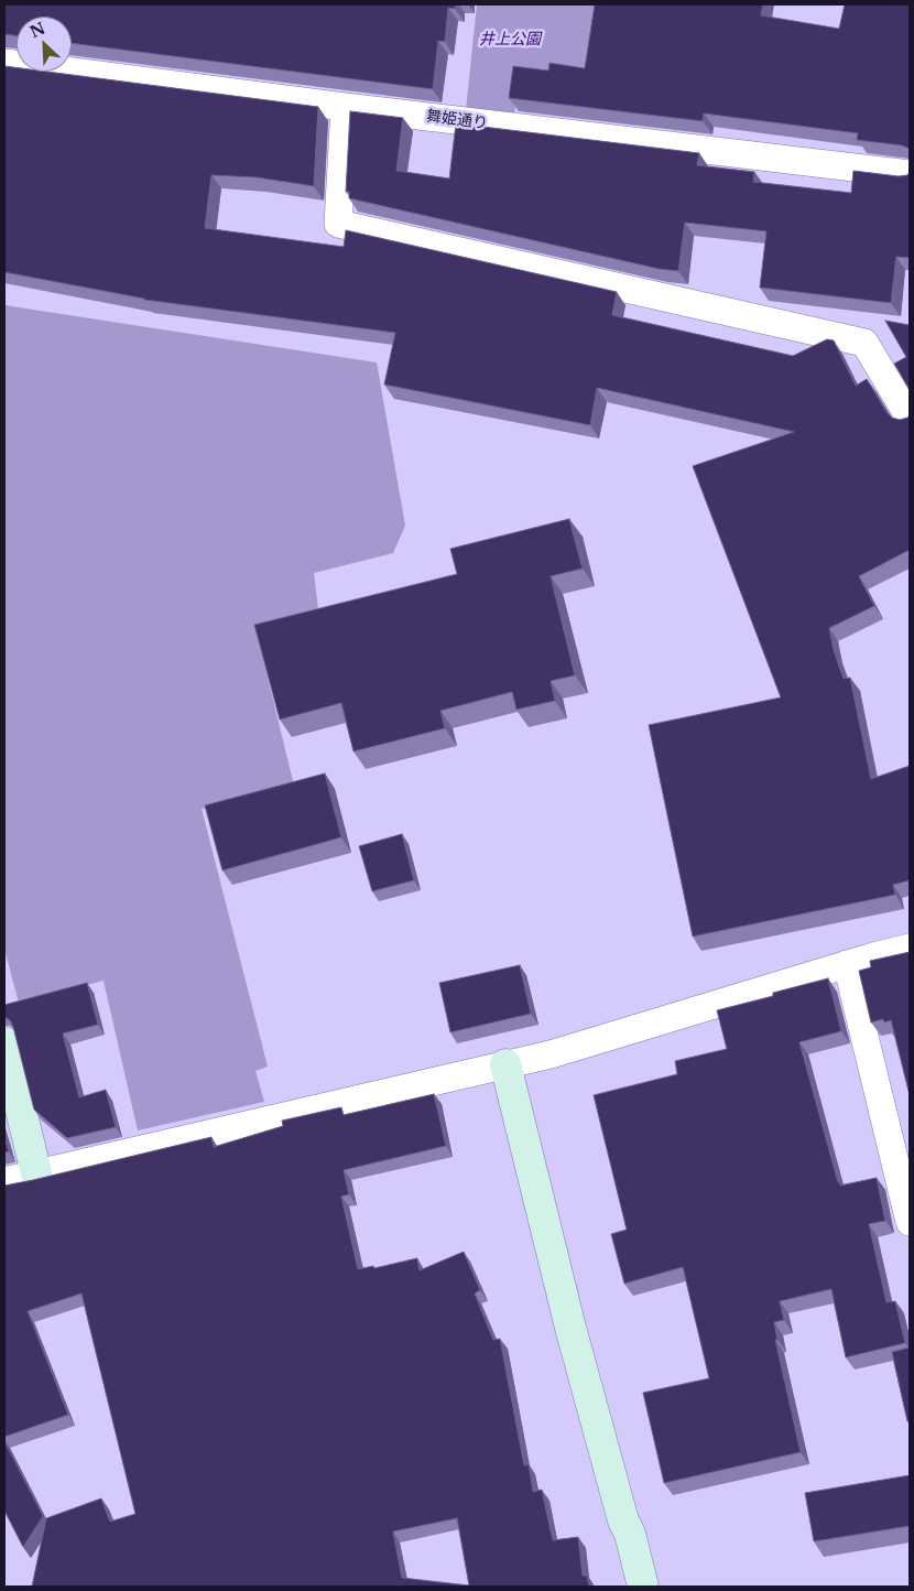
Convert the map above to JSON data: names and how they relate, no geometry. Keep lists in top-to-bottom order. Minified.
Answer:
{"streets":{"street":["舞姫通り"]},"parks":["井上公園"],"north":"top left"}
